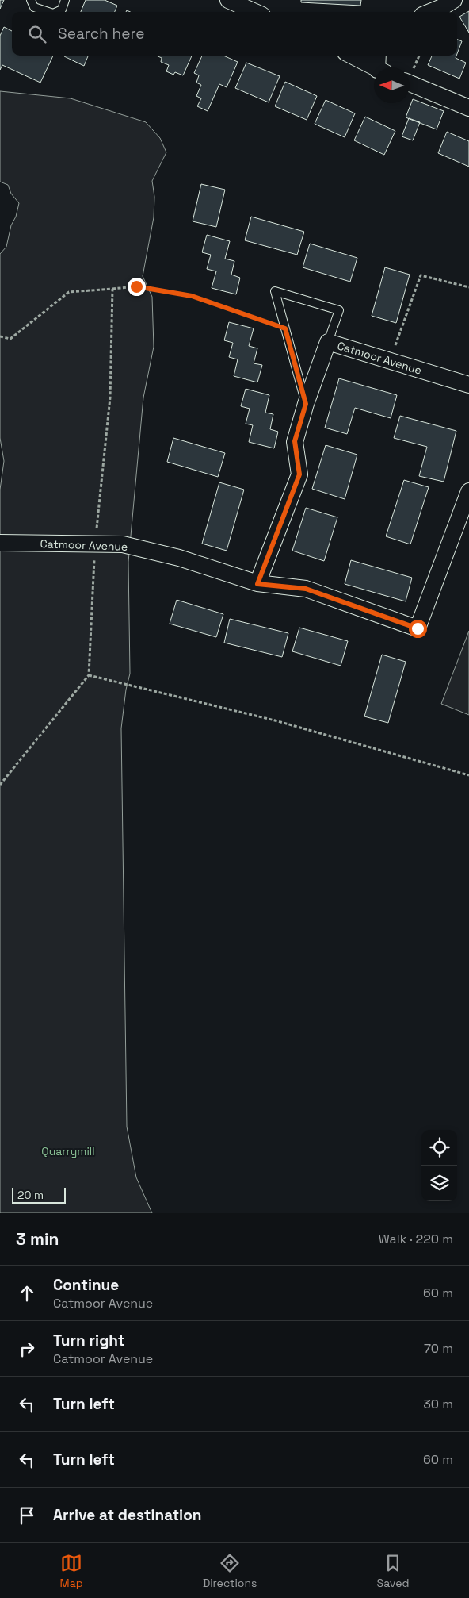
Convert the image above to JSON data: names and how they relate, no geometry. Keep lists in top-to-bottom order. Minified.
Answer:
{"streets":{"street":["Catmoor Avenue"]},"parks":["Quarrymill"],"scale_bar":"20 m","north":"left","page":{"search":"Search here","scale":"20 m","heading":["3 min","Walk · 220 m"],"list":[["Continue","Catmoor Avenue","60 m"],["Turn right","Catmoor Avenue","70 m"],["Turn left","30 m"],["Turn left","60 m"],"Arrive at destination"],"nav":["Map","Directions","Saved"]}}
